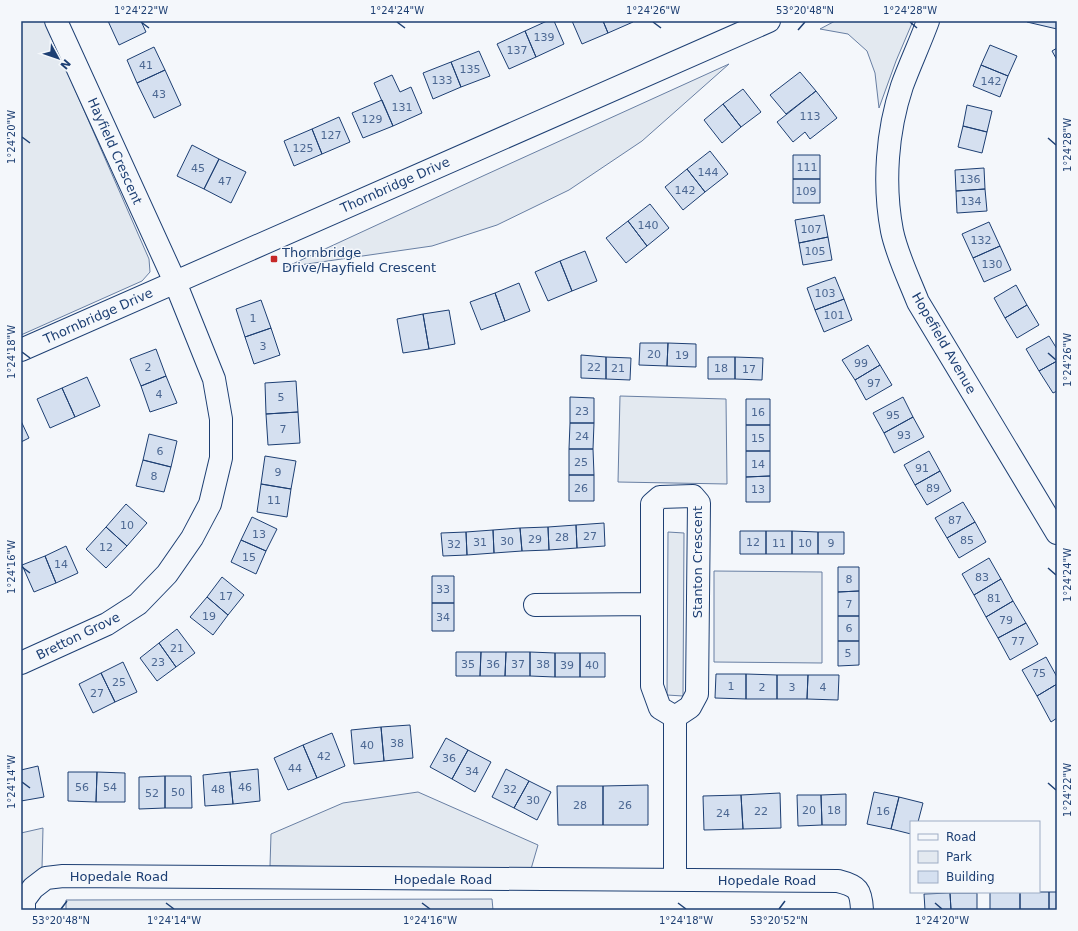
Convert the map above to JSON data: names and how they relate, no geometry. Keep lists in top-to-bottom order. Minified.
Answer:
{"streets":{"street":["Hayfield Crescent","Thornbridge Drive","Hopefield Avenue","Stanton Crescent","Bretton Grove","Hopedale Road"]},"crossings":[["Hayfield Crescent","Thornbridge Drive"],["Hayfield Crescent","Bretton Grove"],["Thornbridge Drive","Bretton Grove"]],"places":{"transit":["Thornbridge Drive/Hayfield Crescent"]},"house_numbers":["139","137","41","135","133","142","43","131","113","129","127","125","111","45","144","136","47","142","109","134","140","107","132","105","130","103","101","1","3","20","19","99","2","22","21","18","17","97","4","5","23","16","95","7","93","24","15","6","25","14","91","9","8","26","89","13","11","87","10","13","27","28","29","85","30","31","12","11","10","9","32","12","15","14","83","8","33","17","81","7","19","34","79","6","77","21","5","23","35","36","37","38","39","40","75","25","1","2","3","4","27","38","40","42","36","44","34","56","54","46","48","32","50","52","30","28","26","20","18","22","16","24"],"legend":["Road","Park","Building"],"north":"bottom right","coordinates":["1°24'22\"W","1°24'24\"W","1°24'26\"W","53°20'48\"N","1°24'28\"W","1°24'20\"W","1°24'18\"W","1°24'16\"W","1°24'14\"W","53°20'52\"N"]}
